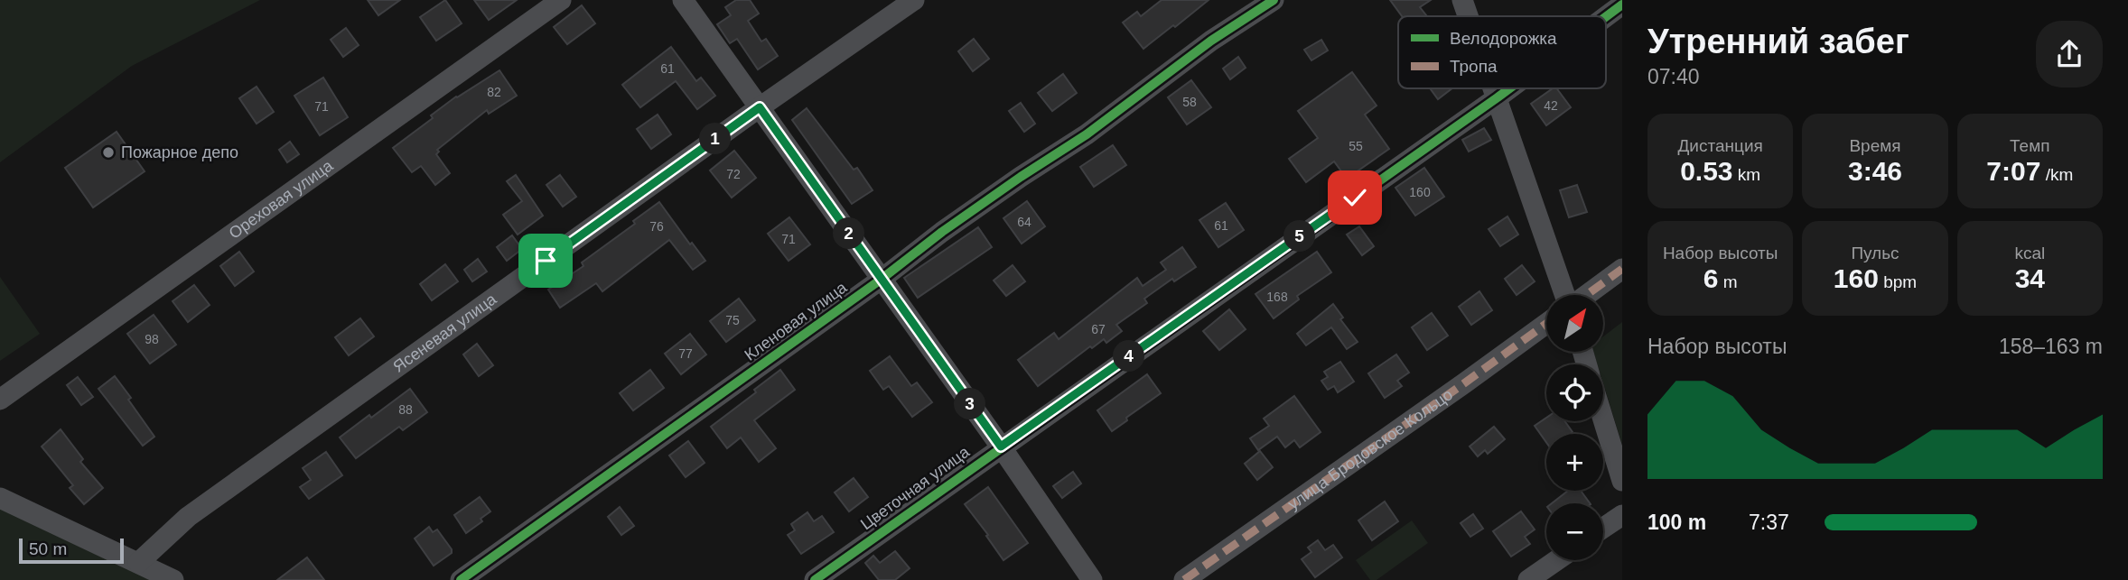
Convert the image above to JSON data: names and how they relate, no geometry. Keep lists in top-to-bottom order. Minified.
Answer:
{"streets":{"street":["Ореховая улица","Кленовая улица","Ясеневая улица","улица Бродовское Кольцо","Цветочная улица"]},"places":["Пожарное депо"],"house_numbers":["61","82","58","42","71","55","72","160","64","61","76","71","168","75","67","98","77","88"],"legend":["Велодорожка","Тропа"],"scale_bar":"50 m","north":"top right","page":{"heading":["Утренний забег","07:40"],"stats":[["Дистанция","0.53 km"],["Время","3:46"],["Темп","7:07 /km"],["Набор высоты","6 m"],["Пульс","160 bpm"],["kcal","34"]],"pins":["1","2","5","4","3"],"map_buttons":["+","−"],"chart":["Набор высоты","158–163 m"],"list":[{"name":"100 m","note":"7:37"}],"scale":"50 m"}}
